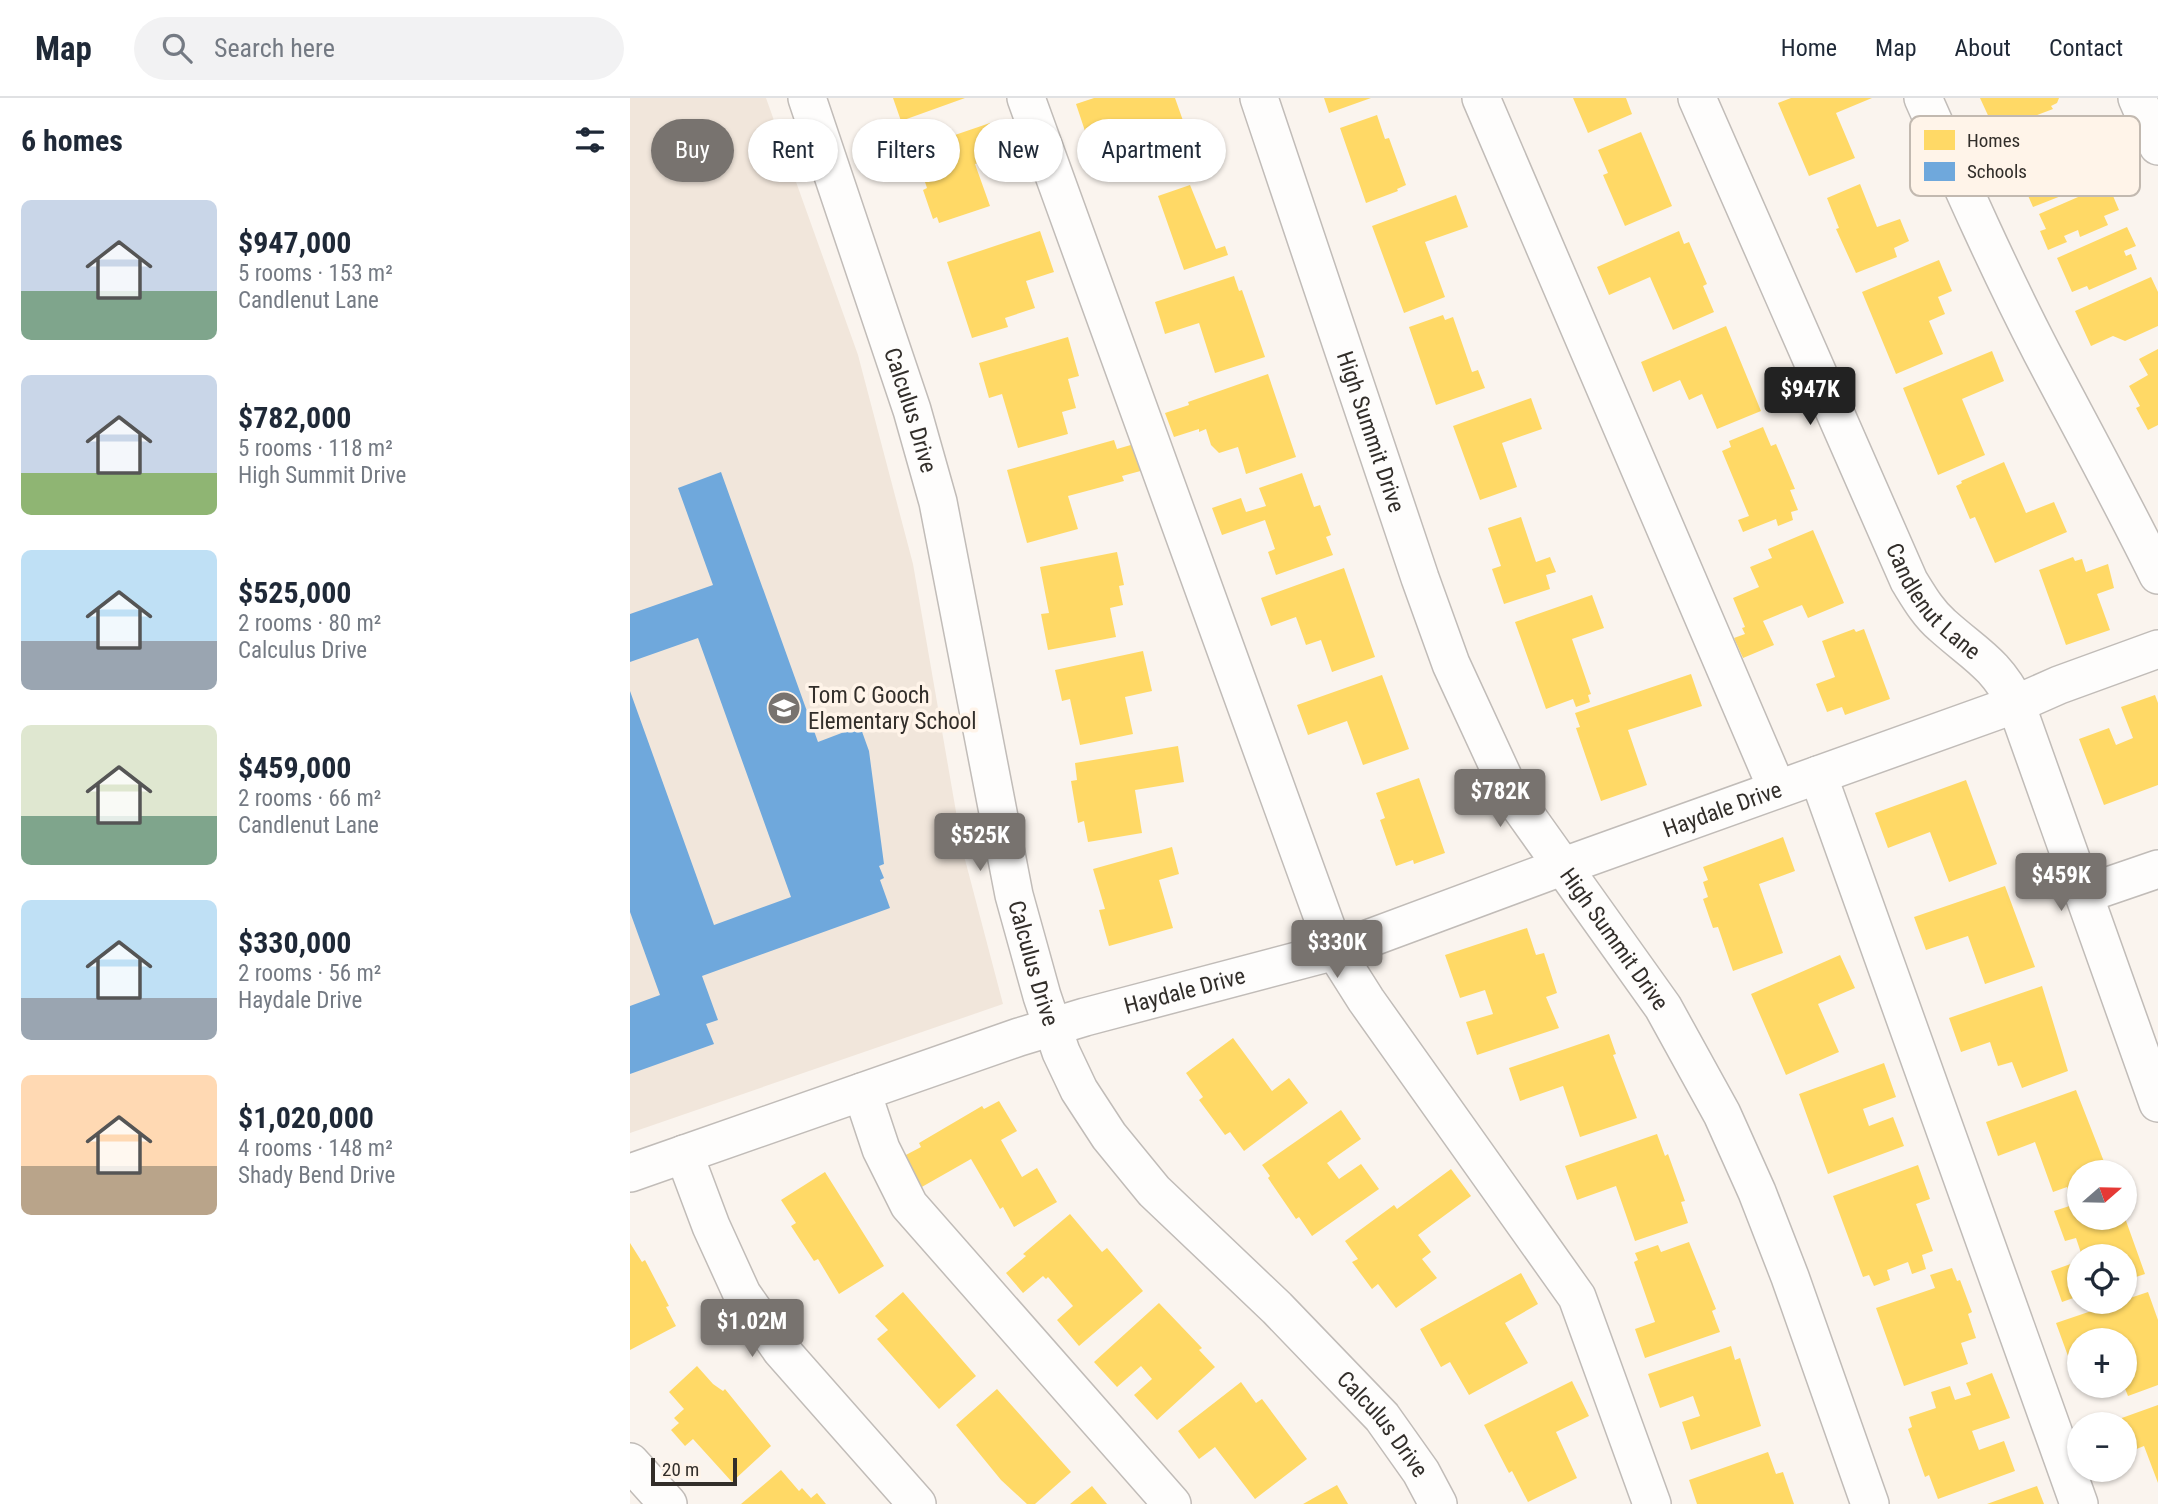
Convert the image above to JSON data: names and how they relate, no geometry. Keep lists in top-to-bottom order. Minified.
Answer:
{"streets":{"street":["Calculus Drive","High Summit Drive","Candlenut Lane","Haydale Drive"]},"crossings":[["Calculus Drive","Haydale Drive"],["High Summit Drive","Haydale Drive"],["Candlenut Lane","Haydale Drive"]],"places":{"school or university":["Tom C Gooch Elementary School"]},"legend":["Homes","Schools"],"scale_bar":"20 m","north":"right","page":{"header":"Map","search":"Search here","nav":["Home","Map","About","Contact"],"heading":"6 homes","chip":["Buy","Rent","Filters","New","Apartment"],"list":[{"name":"$947,000","note":"5 rooms · 153 m² · Candlenut Lane"},{"name":"$782,000","note":"5 rooms · 118 m² · High Summit Drive"},{"name":"$525,000","note":"2 rooms · 80 m² · Calculus Drive"},{"name":"$459,000","note":"2 rooms · 66 m² · Candlenut Lane"},{"name":"$330,000","note":"2 rooms · 56 m² · Haydale Drive"},{"name":"$1,020,000","note":"4 rooms · 148 m² · Shady Bend Drive"}],"price":["$947K","$782K","$525K","$459K","$330K","$1.02M"],"map_buttons":["+","−"],"scale":"20 m"}}
